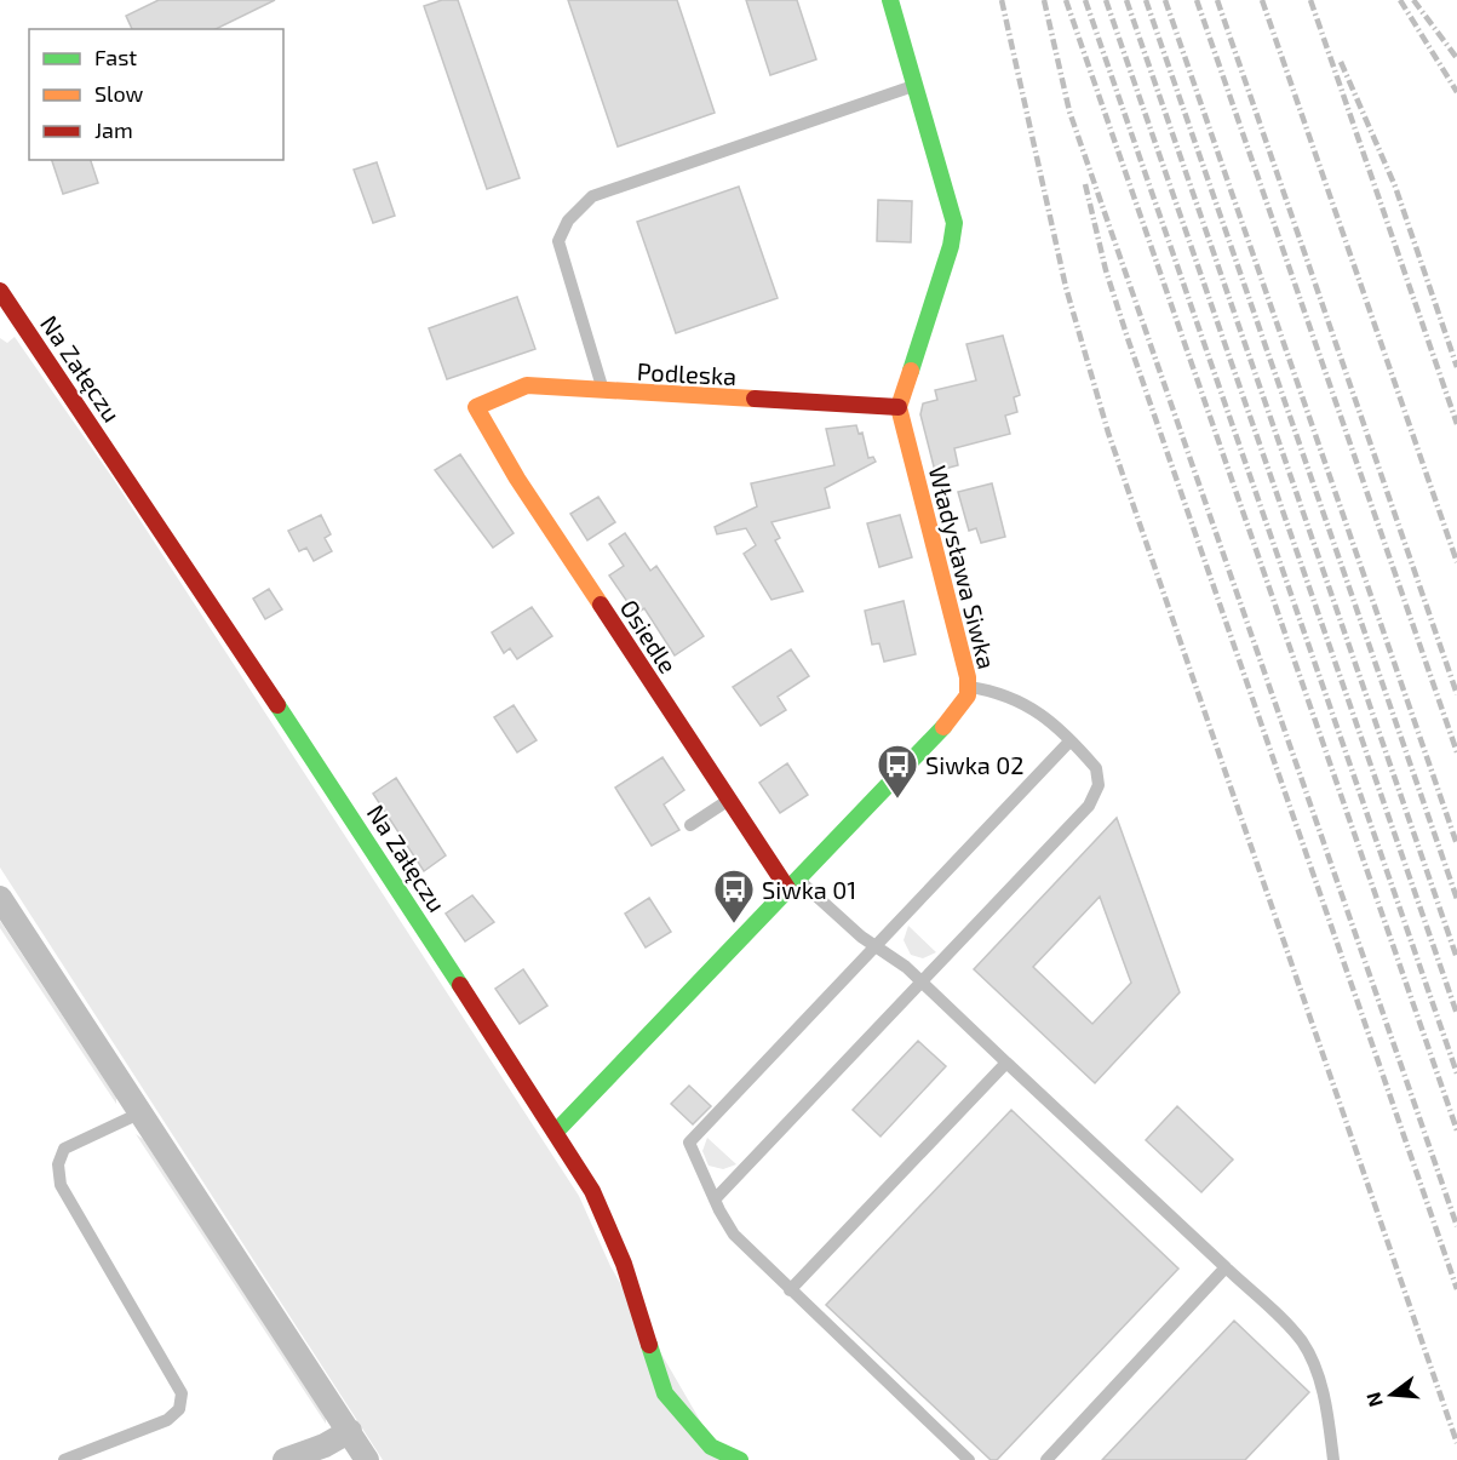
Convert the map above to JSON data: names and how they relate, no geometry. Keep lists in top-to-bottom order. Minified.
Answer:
{"streets":{"street":["Na Załęczu","Podleska","Władysława Siwka","Osiedle"]},"crossings":[["Na Załęczu","Władysława Siwka"],["Podleska","Władysława Siwka"],["Podleska","Osiedle"],["Władysława Siwka","Osiedle"]],"places":{"bus stop":["Siwka 02","Siwka 01"]},"legend":["Fast","Slow","Jam"],"north":"left"}
